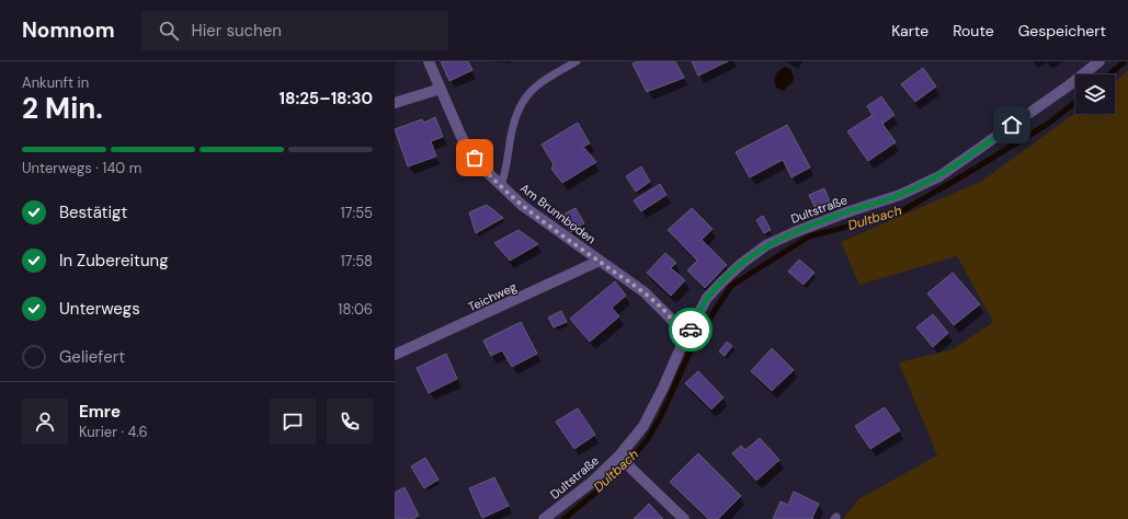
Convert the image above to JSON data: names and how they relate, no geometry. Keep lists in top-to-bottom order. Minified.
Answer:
{"streets":{"street":["Dultstraße","Am Brunnboden","Teichweg"]},"crossings":[["Dultstraße","Am Brunnboden"],["Am Brunnboden","Teichweg"]],"water":["Dultbach"],"page":{"header":"Nomnom","search":"Hier suchen","nav":["Karte","Route","Gespeichert"],"heading":["2 Min.","Ankunft in","18:25–18:30"],"panel":["Emre","Kurier · 4.6"],"bar":"Unterwegs · 140 m","list":[["Bestätigt","17:55"],["In Zubereitung","17:58"],["Unterwegs","18:06"],"Geliefert"]}}
